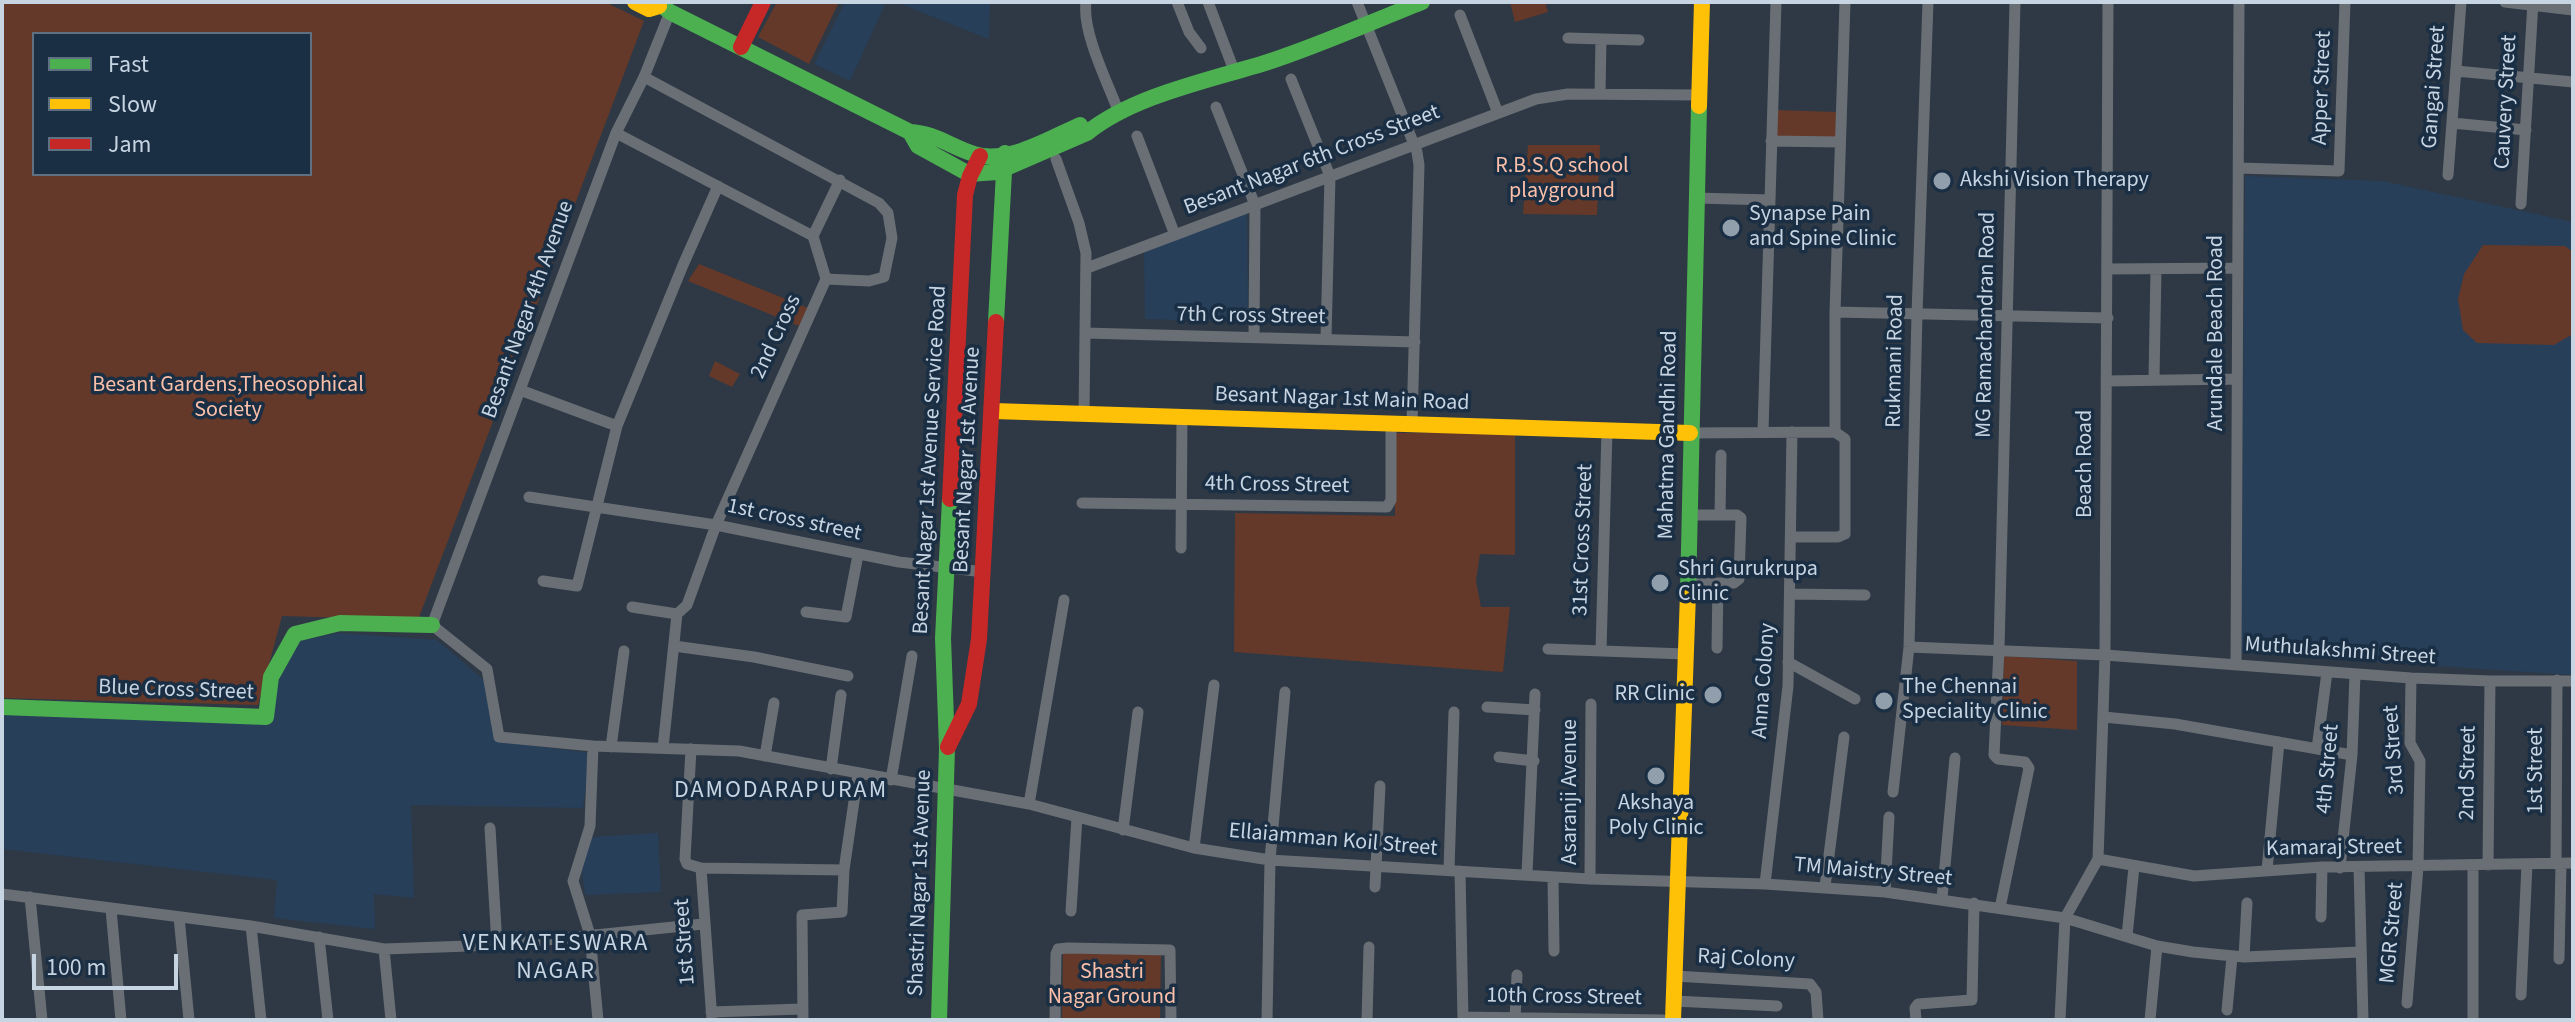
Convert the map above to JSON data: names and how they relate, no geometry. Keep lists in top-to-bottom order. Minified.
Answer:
{"streets":{"street":["Gangai Street","Apper Street","Cauvery Street","Besant Nagar 6th Cross Street","Besant Nagar 4th Avenue","7th C ross Street","MG Ramachandran Road","Arundale Beach Road","2nd Cross","Rukmani Road","Besant Nagar 1st Main Road","Mahatma Gandhi Road","Besant Nagar 1st Avenue Service Road","Besant Nagar 1st Avenue","Beach Road","4th Cross Street","1st cross street","31st Cross Street","Muthulakshmi Street","Anna Colony","Blue Cross Street","3rd Street","4th Street","1st Street","2nd Street","Asaranji Avenue","Ellaiamman Koil Street","Kamaraj Street","TM Maistry Street","Shastri Nagar 1st Avenue","MGR Street","Raj Colony","10th Cross Street"]},"crossings":[["Apper Street","Arundale Beach Road"],["Besant Nagar 6th Cross Street","Mahatma Gandhi Road"],["Besant Nagar 4th Avenue","Blue Cross Street"],["Besant Nagar 4th Avenue","Ellaiamman Koil Street"],["MG Ramachandran Road","Muthulakshmi Street"],["MG Ramachandran Road","TM Maistry Street"],["Arundale Beach Road","Muthulakshmi Street"],["2nd Cross","1st cross street"],["Rukmani Road","Muthulakshmi Street"],["Besant Nagar 1st Main Road","Mahatma Gandhi Road"],["Besant Nagar 1st Main Road","Besant Nagar 1st Avenue"],["Besant Nagar 1st Main Road","4th Cross Street"],["Besant Nagar 1st Main Road","31st Cross Street"],["Mahatma Gandhi Road","Ellaiamman Koil Street"],["Mahatma Gandhi Road","TM Maistry Street"],["Mahatma Gandhi Road","Raj Colony"],["Besant Nagar 1st Avenue Service Road","Besant Nagar 1st Avenue"],["Besant Nagar 1st Avenue Service Road","1st cross street"],["Besant Nagar 1st Avenue Service Road","Shastri Nagar 1st Avenue"],["Besant Nagar 1st Avenue","1st cross street"],["Besant Nagar 1st Avenue","Shastri Nagar 1st Avenue"],["Beach Road","Muthulakshmi Street"],["Beach Road","Kamaraj Street"],["Beach Road","TM Maistry Street"],["Muthulakshmi Street","3rd Street"],["Muthulakshmi Street","4th Street"],["Muthulakshmi Street","1st Street"],["Muthulakshmi Street","2nd Street"],["Anna Colony","TM Maistry Street"],["Blue Cross Street","Ellaiamman Koil Street"],["3rd Street","Kamaraj Street"],["3rd Street","MGR Street"],["4th Street","Kamaraj Street"],["1st Street","Kamaraj Street"],["2nd Street","Kamaraj Street"],["Asaranji Avenue","Ellaiamman Koil Street"],["Ellaiamman Koil Street","TM Maistry Street"],["Ellaiamman Koil Street","Shastri Nagar 1st Avenue"],["Kamaraj Street","MGR Street"]],"districts":["DAMODARAPURAM","VENKATESWARA NAGAR"],"parks":["R.B.S.Q school playground","Besant Gardens,Theosophical Society","Shastri Nagar Ground"],"places":["Akshi Vision Therapy","Synapse Pain and Spine Clinic","Shri Gurukrupa Clinic","RR Clinic","The Chennai Speciality Clinic","Akshaya Poly Clinic"],"legend":["Fast","Slow","Jam"],"scale_bar":"100 m"}
